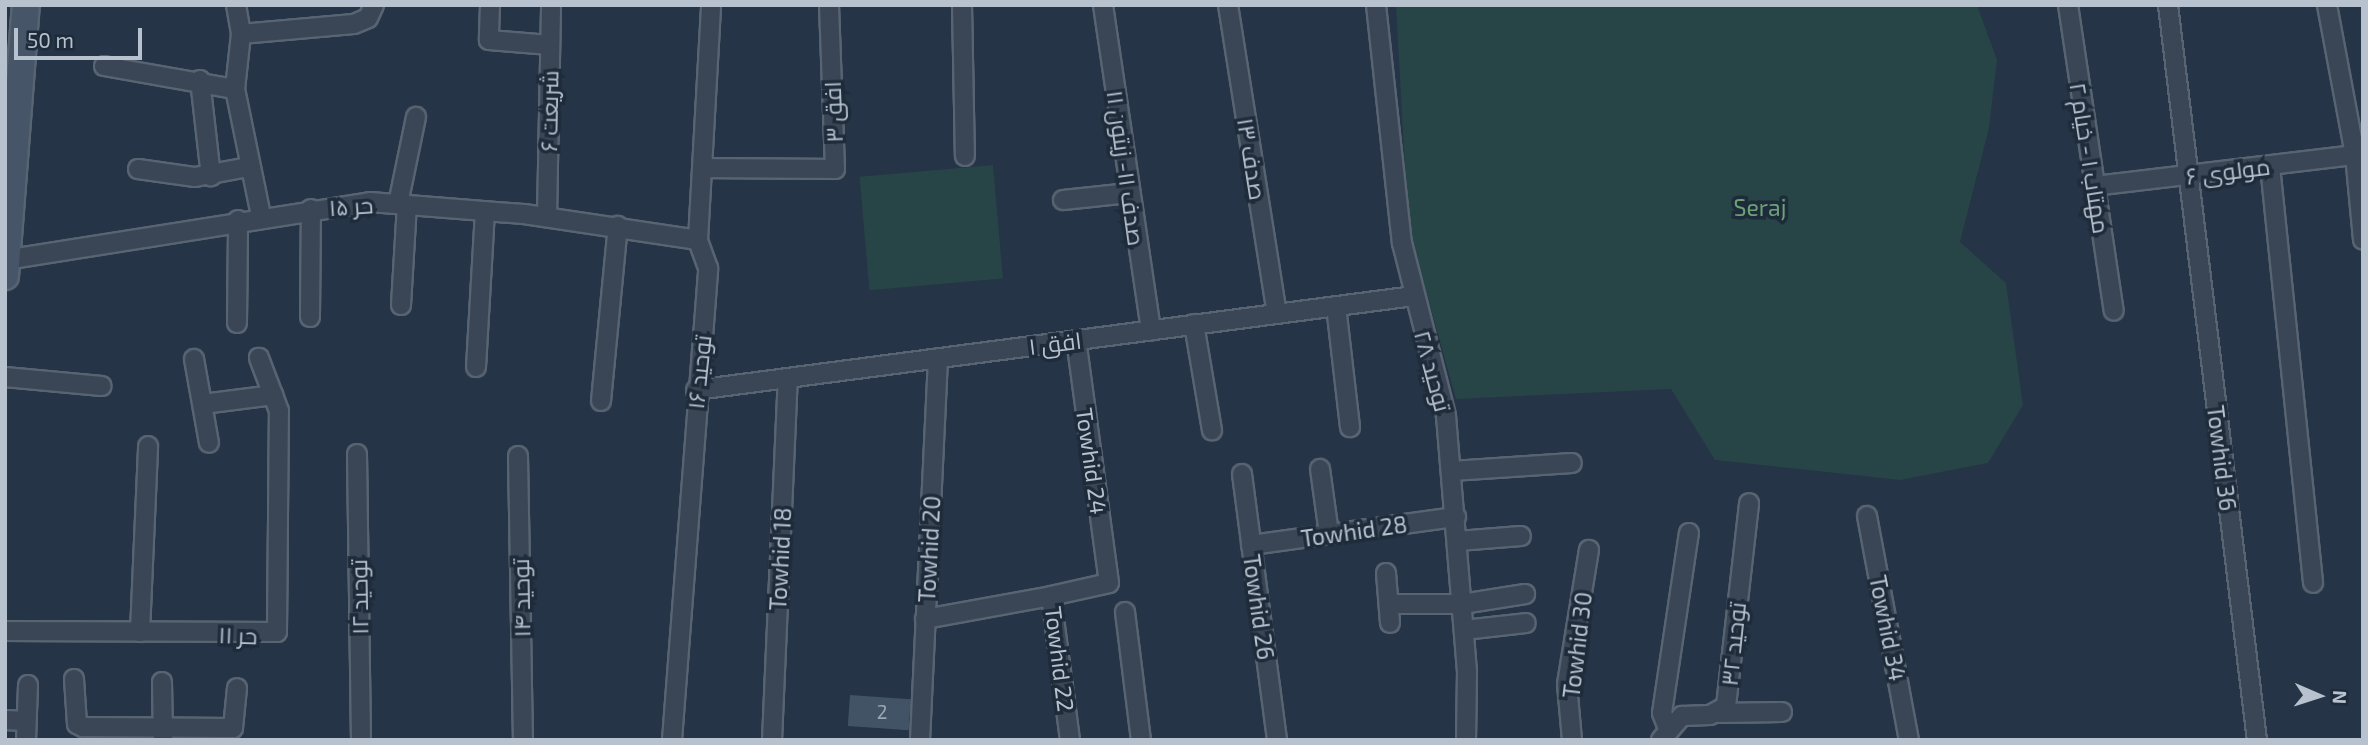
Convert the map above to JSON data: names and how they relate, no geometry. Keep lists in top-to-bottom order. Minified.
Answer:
{"streets":{"street":["شریعت ۶","افق ۳","مهتاب ۱ - خیام ۲","صدف ۱۳","صدف ۱۱- زیتون ۱۱","مولوی ۶","حر ۱۵","افق ۱","توحید ۲۸","توحید ۱۶","Towhid 36","Towhid 24","Towhid 28","Towhid 20","Towhid 18","توحید ۱۲","توحید ۱۴","Towhid 26","Towhid 34","حر ۱۱","توحید ۳۲","Towhid 30","Towhid 22"]},"crossings":[["شریعت ۶","حر ۱۵"],["افق ۳","توحید ۱۶"],["مهتاب ۱ - خیام ۲","مولوی ۶"],["صدف ۱۳","افق ۱"],["صدف ۱۱- زیتون ۱۱","افق ۱"],["مولوی ۶","Towhid 36"],["حر ۱۵","توحید ۱۶"],["افق ۱","توحید ۲۸"],["افق ۱","توحید ۱۶"],["افق ۱","Towhid 24"],["افق ۱","Towhid 20"],["افق ۱","Towhid 18"],["توحید ۲۸","Towhid 28"],["Towhid 24","Towhid 22"],["Towhid 28","Towhid 26"]],"parks":["Seraj"],"house_numbers":["2"],"scale_bar":"50 m","north":"right"}
